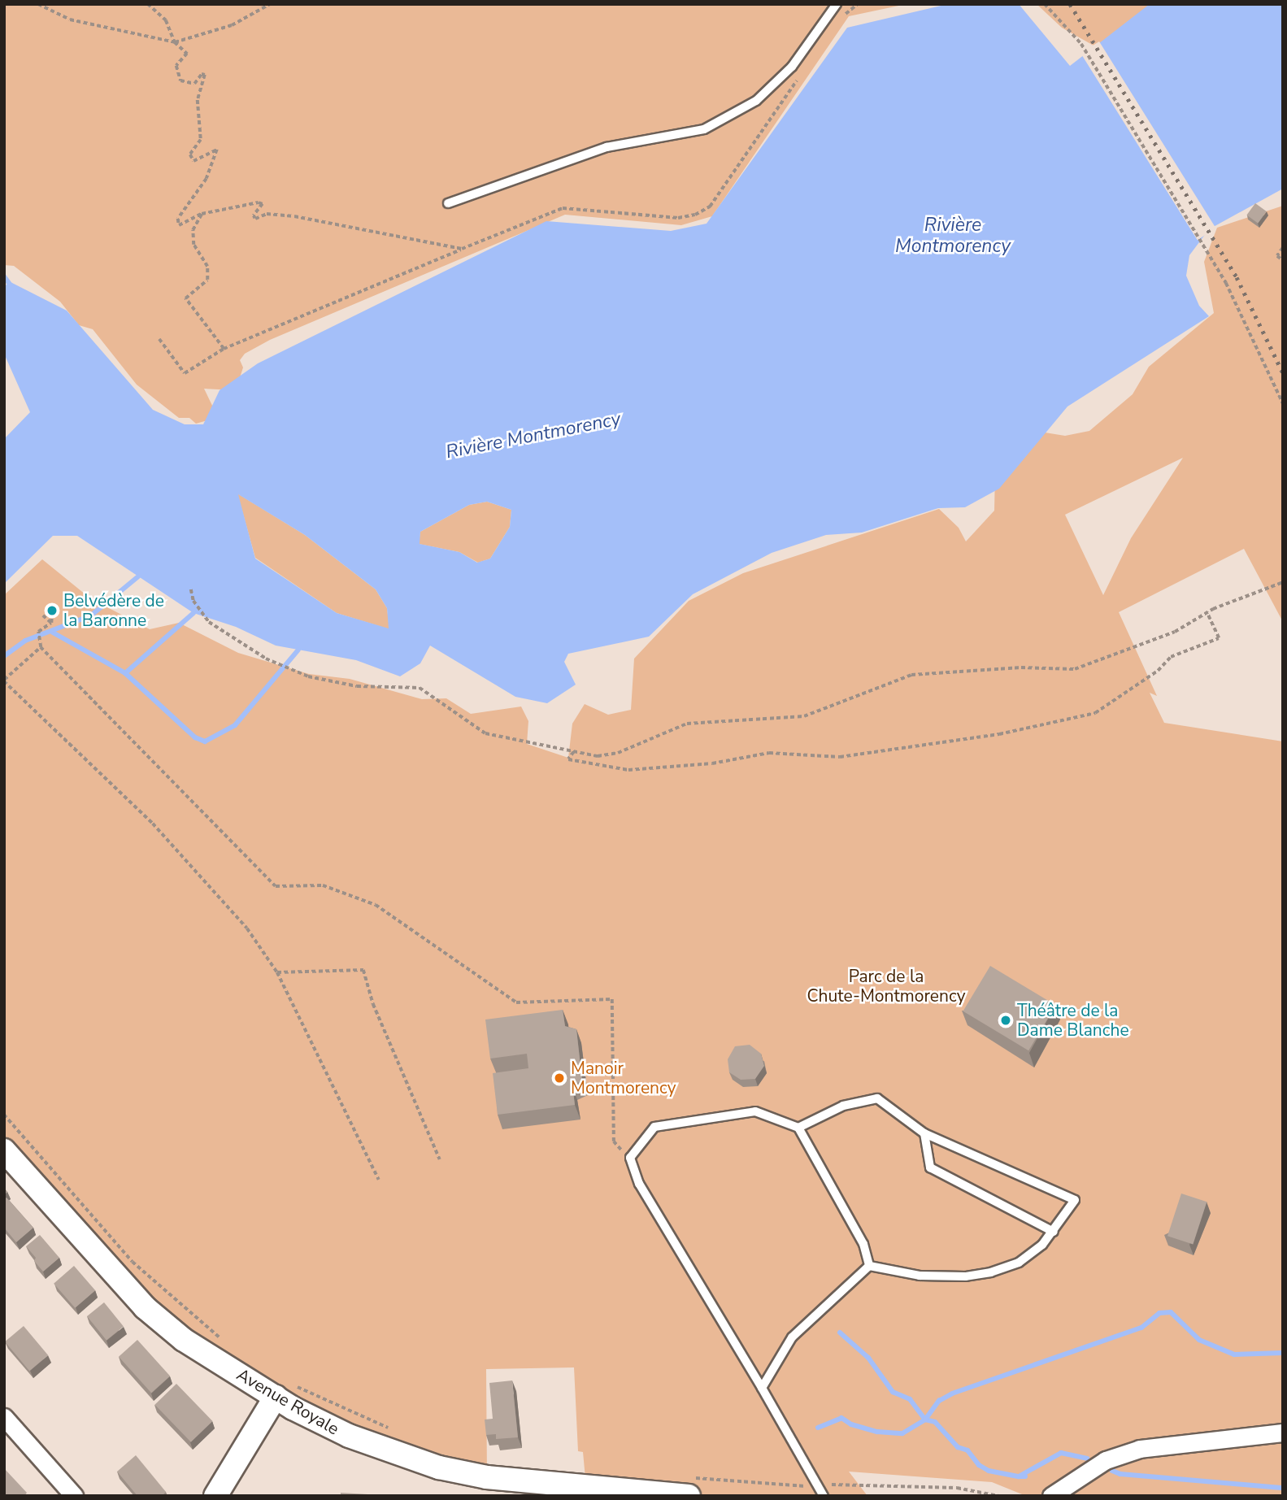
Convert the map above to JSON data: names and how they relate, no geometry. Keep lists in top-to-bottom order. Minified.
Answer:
{"streets":{"main road":["Avenue Royale"]},"water":["Rivière Montmorency"],"parks":["Parc de la Chute-Montmorency"],"places":["Belvédère de la Baronne","Théâtre de la Dame Blanche","Manoir Montmorency"]}
